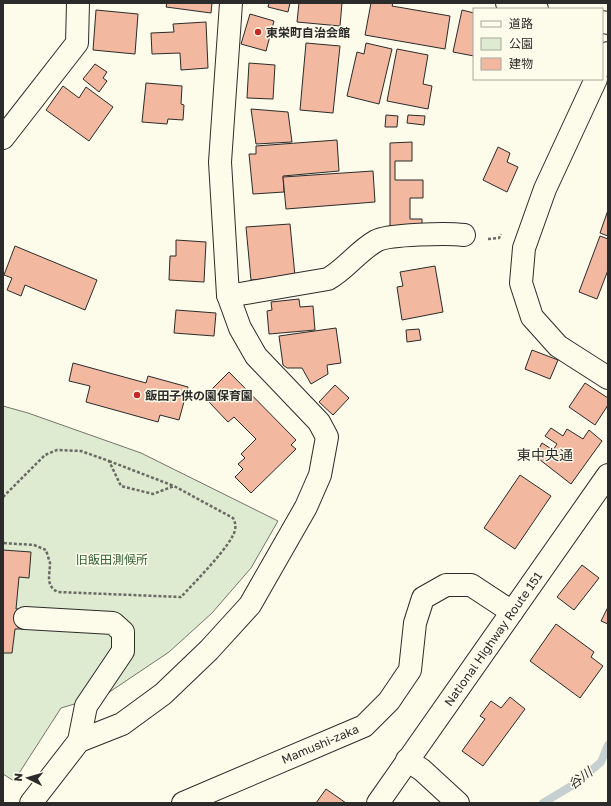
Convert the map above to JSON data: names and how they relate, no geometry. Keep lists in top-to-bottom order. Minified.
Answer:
{"streets":{"main road":["National Highway Route 151","Mamushi-zaka"]},"crossings":[["National Highway Route 151","Mamushi-zaka"]],"districts":["東中央通"],"water":["谷川"],"parks":["旧飯田測候所"],"places":["東栄町自治会館","飯田子供の園保育園"],"legend":["道路","公園","建物"],"north":"left"}
